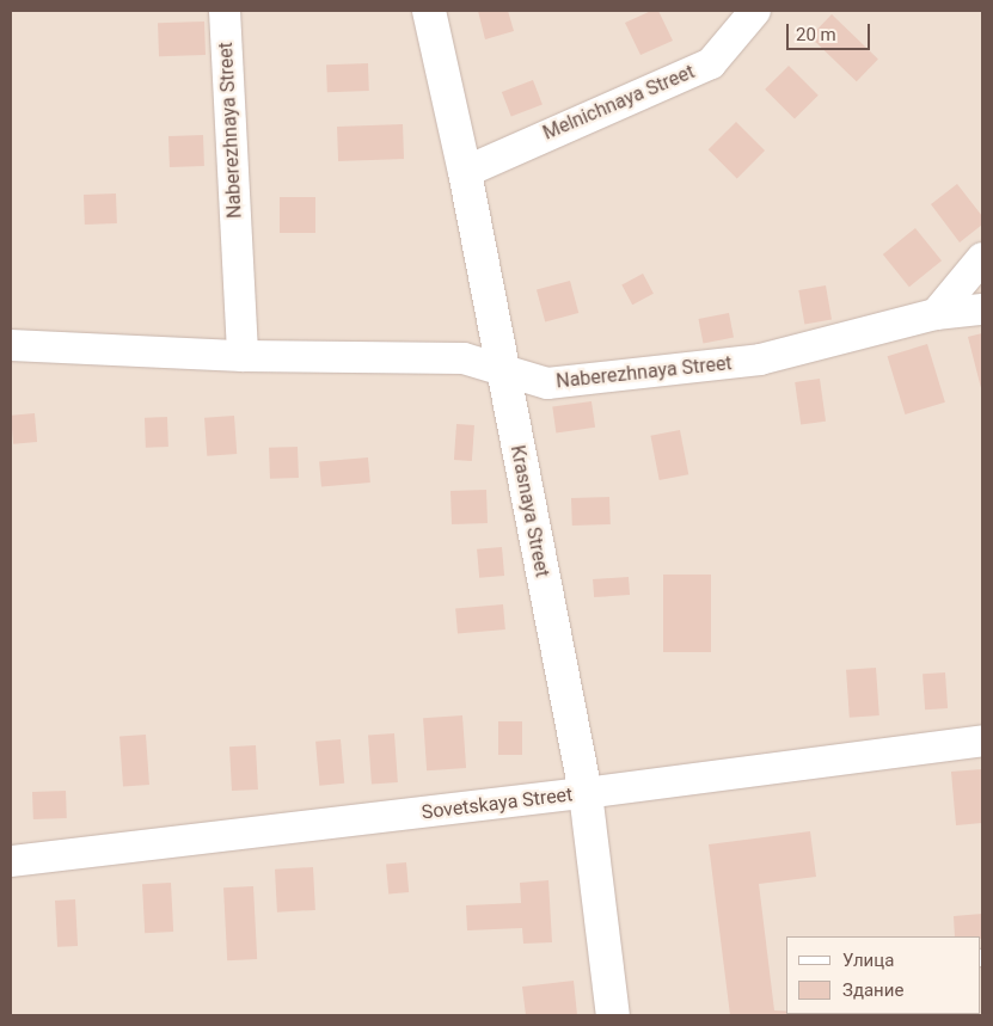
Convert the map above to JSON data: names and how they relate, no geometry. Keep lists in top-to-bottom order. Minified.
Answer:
{"streets":{"street":["Melnichnaya Street","Naberezhnaya Street","Krasnaya Street","Sovetskaya Street"]},"crossings":[["Melnichnaya Street","Krasnaya Street"],["Naberezhnaya Street","Krasnaya Street"],["Krasnaya Street","Sovetskaya Street"]],"legend":["Улица","Здание"],"scale_bar":"20 m"}
